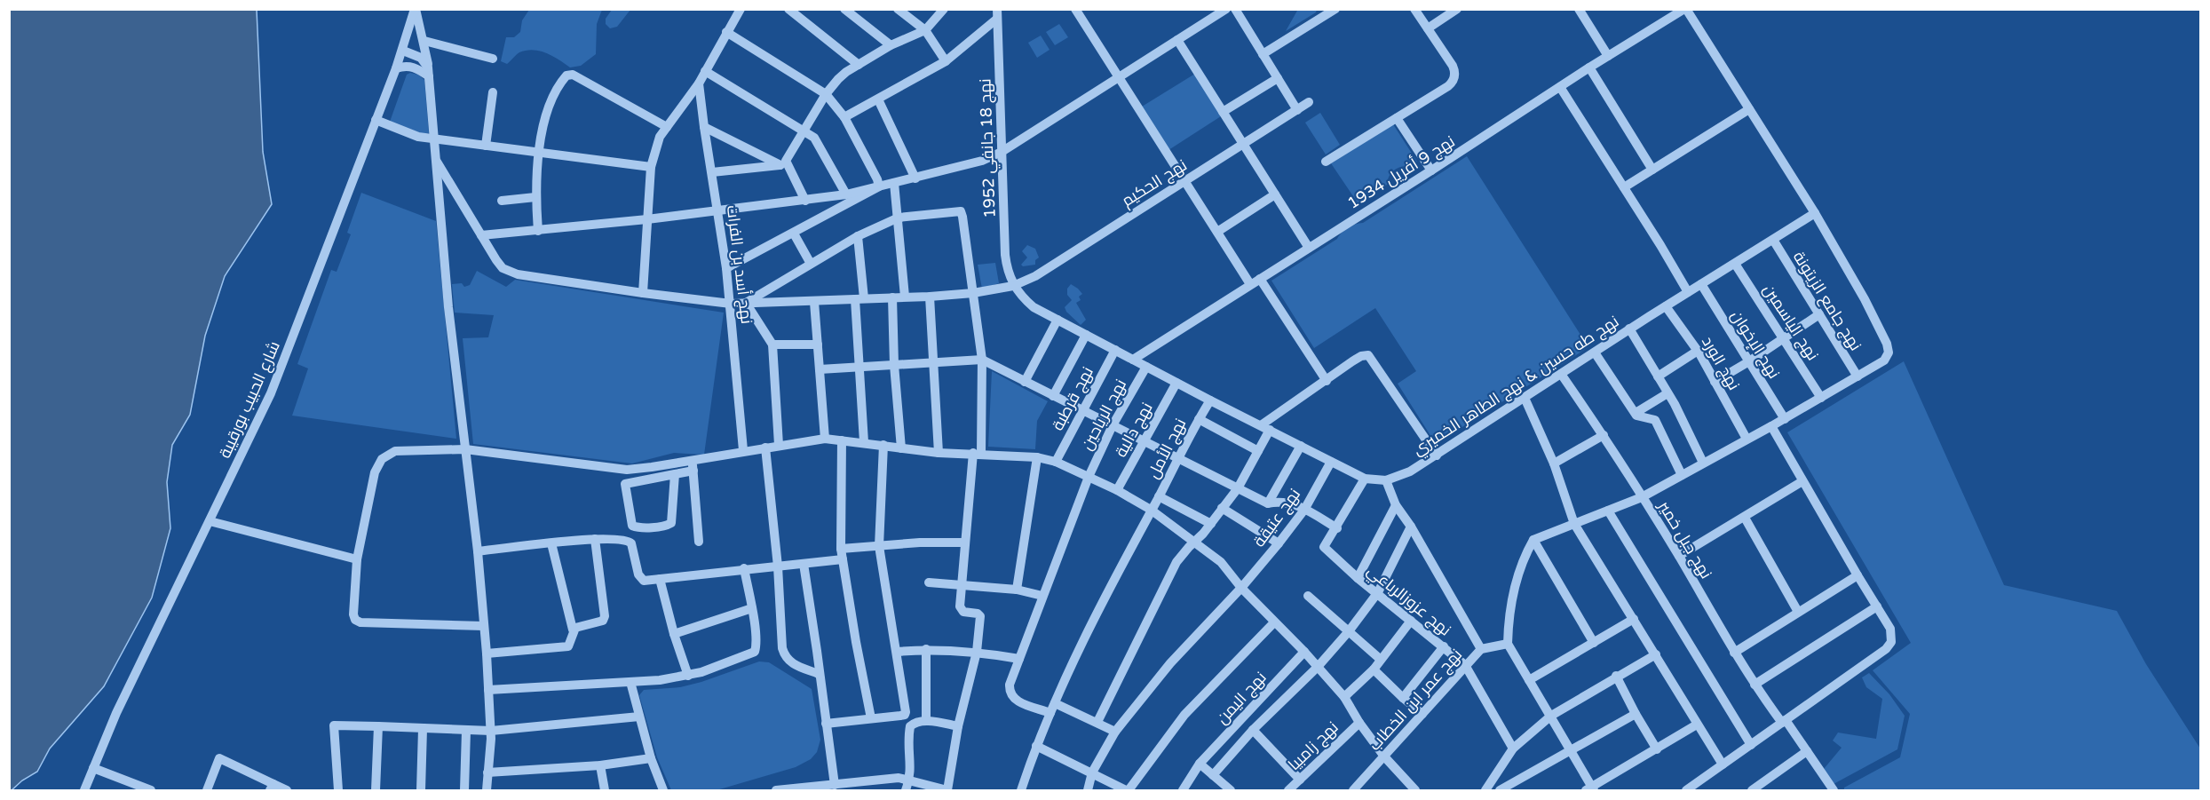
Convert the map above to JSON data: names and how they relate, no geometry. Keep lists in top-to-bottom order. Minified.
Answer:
{"streets":{"street":["نهج 18 جانفي 1952","نهج 9 أفريل 1934","نهج الحكيم","نهج أسد بن الفرات","نهج جامع الزيتونة","نهج الياسمين","نهج الإخوان","نهج الورد","نهج طه حسين & نهج الطاهر الخميري","نهج قرطبة","شارع الحبيب بورقيبة","نهج الرياحين","نهج دالية","نهج الأمل","نهج عتيقة","نهج جبل خمير","نهج عزوزالرباعي","نهج اليمن","نهج عمر ابن الخطاب","نهج زامبيا"]},"crossings":[["نهج 18 جانفي 1952","نهج الحكيم"],["نهج 18 جانفي 1952","نهج طه حسين & نهج الطاهر الخميري"],["نهج 9 أفريل 1934","نهج طه حسين & نهج الطاهر الخميري"],["نهج الحكيم","نهج أسد بن الفرات"],["نهج الحكيم","نهج طه حسين & نهج الطاهر الخميري"],["نهج جامع الزيتونة","نهج طه حسين & نهج الطاهر الخميري"],["نهج الياسمين","نهج طه حسين & نهج الطاهر الخميري"],["نهج الإخوان","نهج طه حسين & نهج الطاهر الخميري"],["نهج الورد","نهج طه حسين & نهج الطاهر الخميري"],["نهج طه حسين & نهج الطاهر الخميري","نهج قرطبة"],["نهج طه حسين & نهج الطاهر الخميري","نهج الرياحين"],["نهج طه حسين & نهج الطاهر الخميري","نهج دالية"],["نهج طه حسين & نهج الطاهر الخميري","نهج الأمل"],["نهج طه حسين & نهج الطاهر الخميري","نهج عتيقة"],["نهج طه حسين & نهج الطاهر الخميري","نهج جبل خمير"],["نهج طه حسين & نهج الطاهر الخميري","نهج عزوزالرباعي"],["نهج الرياحين","نهج الأمل"],["نهج عزوزالرباعي","نهج عمر ابن الخطاب"]]}
